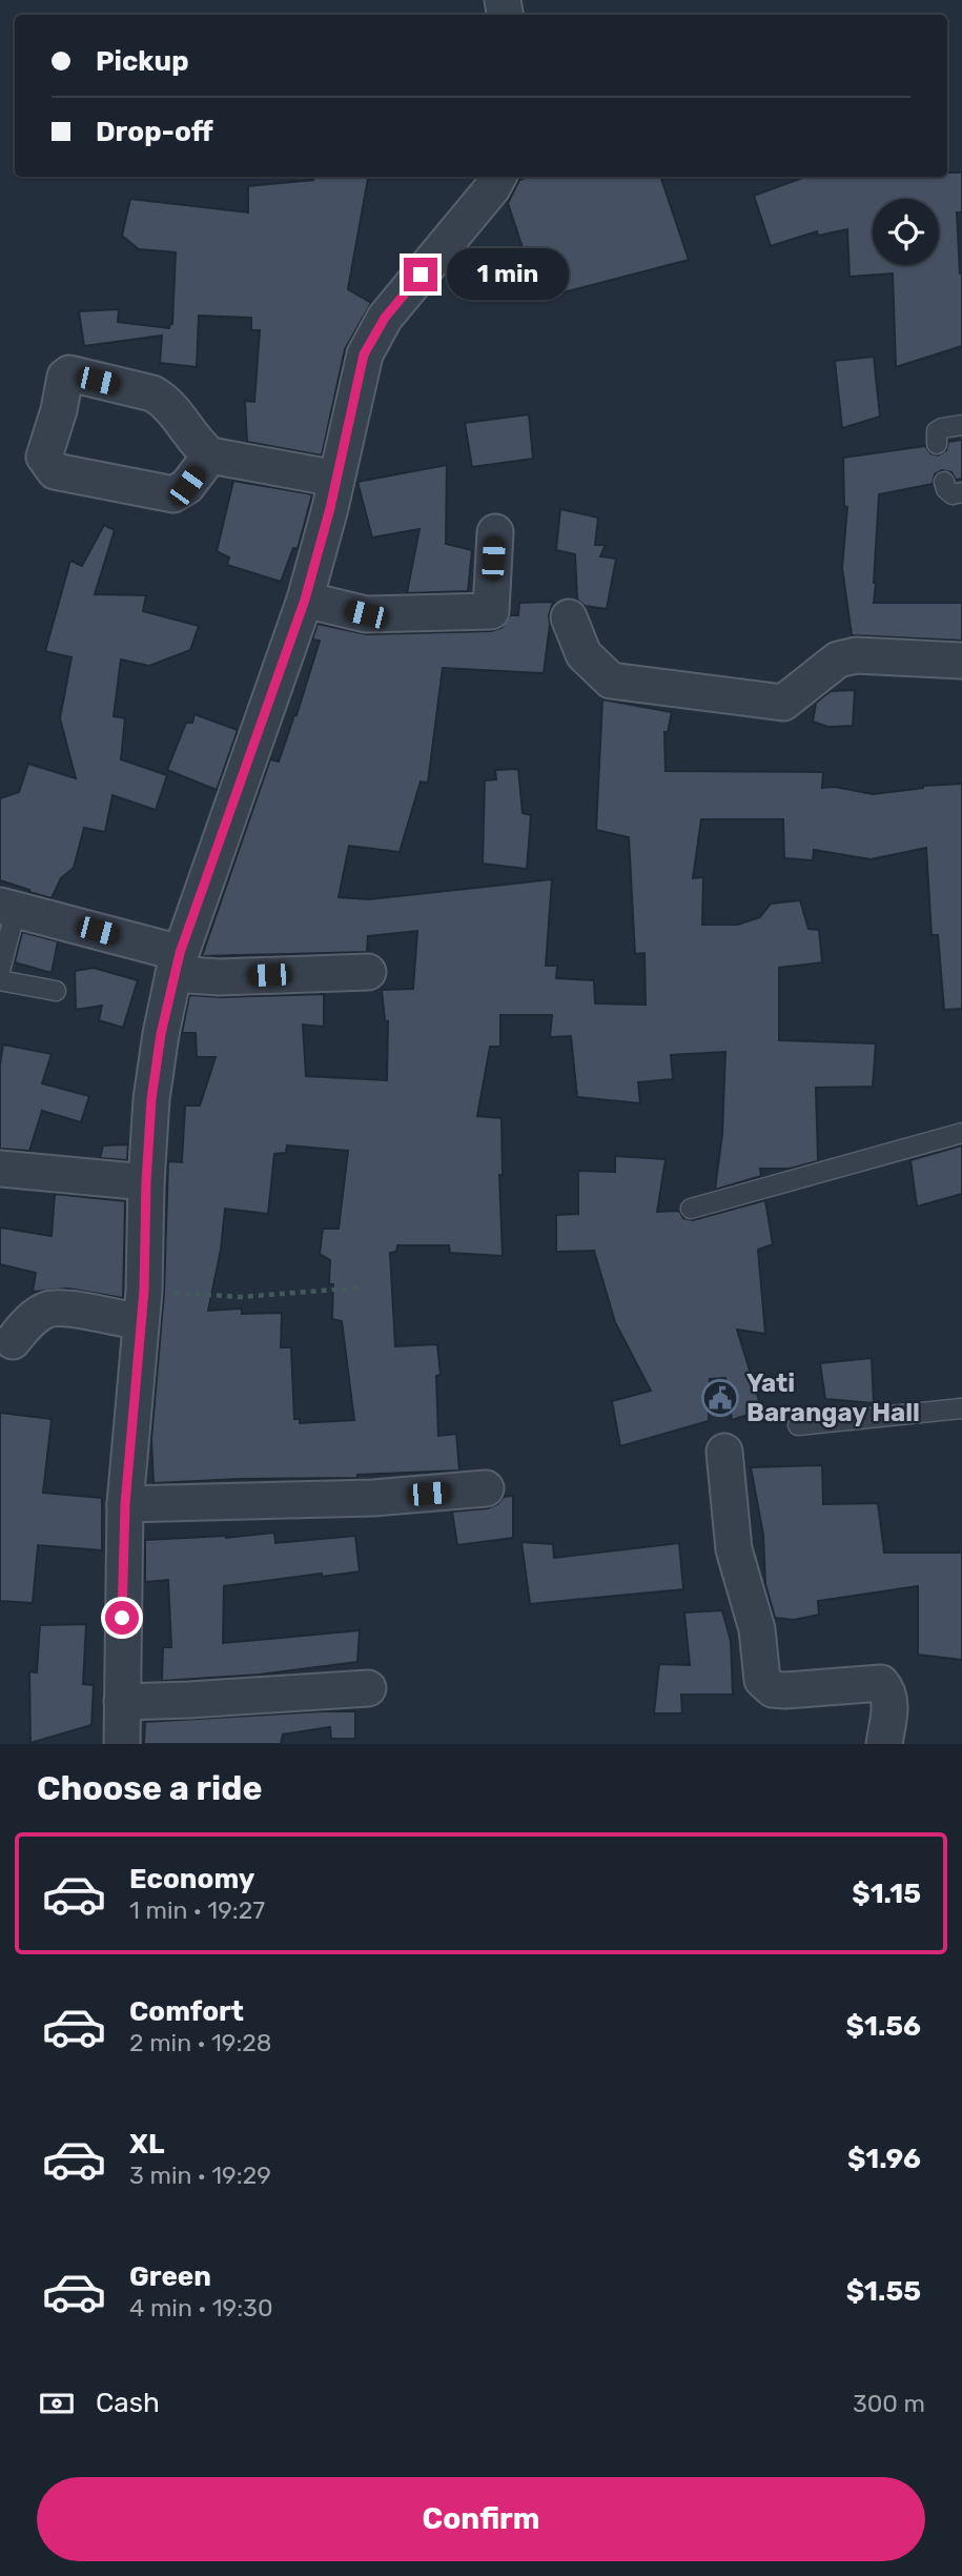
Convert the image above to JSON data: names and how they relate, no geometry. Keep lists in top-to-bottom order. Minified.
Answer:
{"places":{"public building":["Yati Barangay Hall"]},"page":{"banner":["Pickup","Drop-off"],"bubble":"1 min","heading":"Choose a ride","list":[{"name":"Economy","note":"1 min · 19:27","value":"$1.15"},{"name":"Comfort","note":"2 min · 19:28","value":"$1.56"},{"name":"XL","note":"3 min · 19:29","value":"$1.96"},{"name":"Green","note":"4 min · 19:30","value":"$1.55"}],"pay":["Cash","300 m"],"buttons":"Confirm"}}
